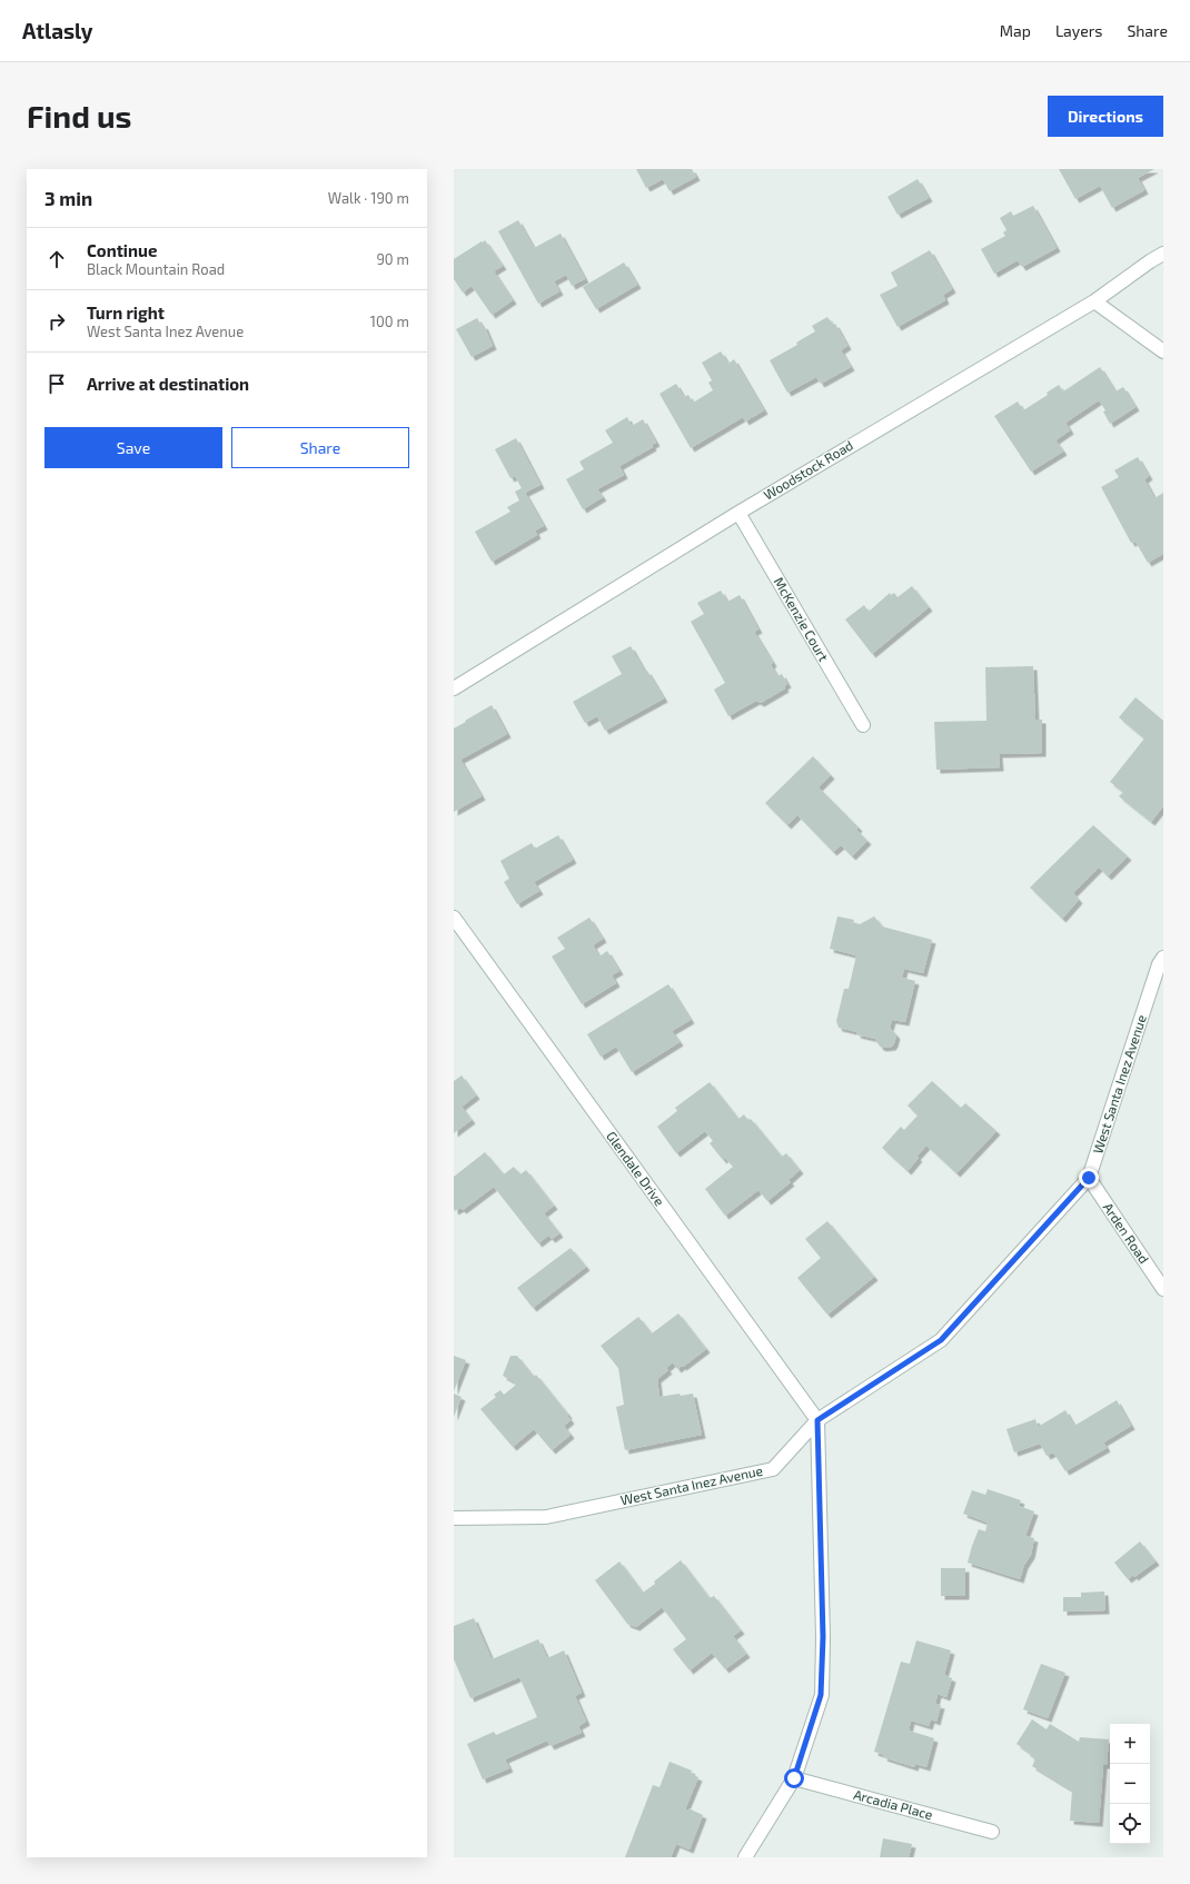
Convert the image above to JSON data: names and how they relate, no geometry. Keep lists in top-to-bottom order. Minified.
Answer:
{"streets":{"street":["Woodstock Road","McKenzie Court","West Santa Inez Avenue","Glendale Drive","Arden Road","Arcadia Place"]},"crossings":[["Woodstock Road","McKenzie Court"],["West Santa Inez Avenue","Glendale Drive"],["West Santa Inez Avenue","Arden Road"]],"page":{"header":"Atlasly","nav":["Map","Layers","Share"],"buttons":["Directions",["Save","Share"]],"title":"Find us","heading":["3 min","Walk · 190 m"],"list":[["Continue","Black Mountain Road","90 m"],["Turn right","West Santa Inez Avenue","100 m"],"Arrive at destination"],"map_buttons":["+","−"]}}
